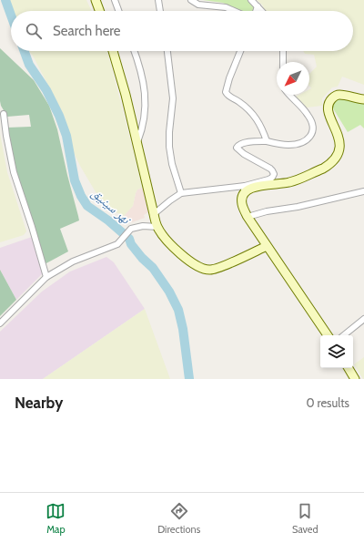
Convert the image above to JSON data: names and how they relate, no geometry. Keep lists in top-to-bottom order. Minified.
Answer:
{"water":["نهر سينيق"],"north":"bottom left","page":{"search":"Search here","heading":["Nearby","0 results"],"nav":["Map","Directions","Saved"]}}
